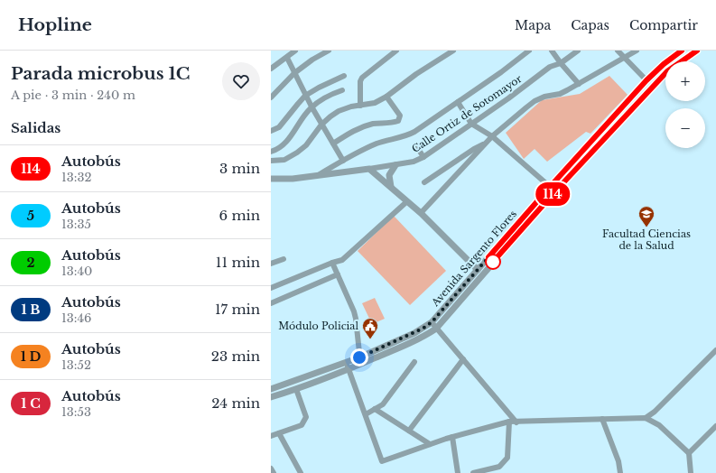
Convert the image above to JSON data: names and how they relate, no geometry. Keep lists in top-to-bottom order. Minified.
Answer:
{"streets":{"street":["Calle Ortiz de Sotomayor","Avenida Sargento Flores"]},"places":{"school or university":["Facultad Ciencias de la Salud"],"public building":["Módulo Policial"]},"lines":["bus line 114"],"page":{"header":"Hopline","nav":["Mapa","Capas","Compartir"],"heading":[["Parada microbus 1C","A pie · 3 min · 240 m"],"Salidas"],"on_map":"114","map_buttons":["+","−"],"list":[{"mark":"114","name":"Autobús","note":"13:32","value":"3 min"},{"mark":"5","name":"Autobús","note":"13:35","value":"6 min"},{"mark":"2","name":"Autobús","note":"13:40","value":"11 min"},{"mark":"1 B","name":"Autobús","note":"13:46","value":"17 min"},{"mark":"1 D","name":"Autobús","note":"13:52","value":"23 min"},{"mark":"1 C","name":"Autobús","note":"13:53","value":"24 min"}]}}
